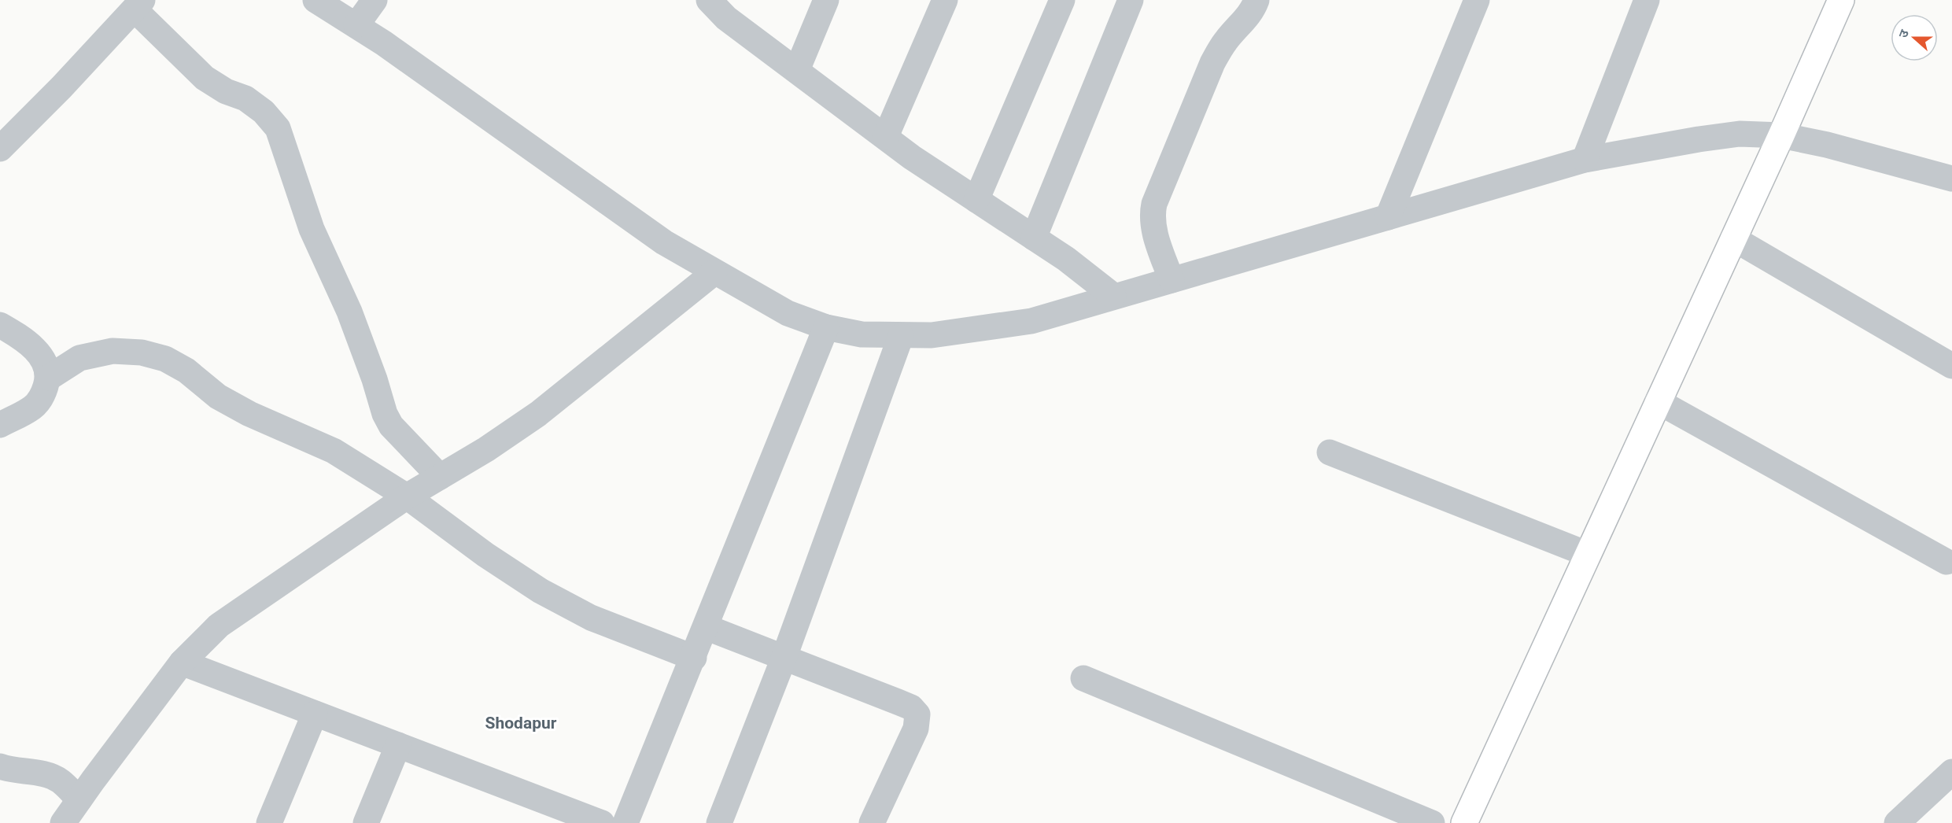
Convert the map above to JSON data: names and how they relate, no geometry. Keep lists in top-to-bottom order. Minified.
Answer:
{"districts":["Shodapur"],"north":"left"}
